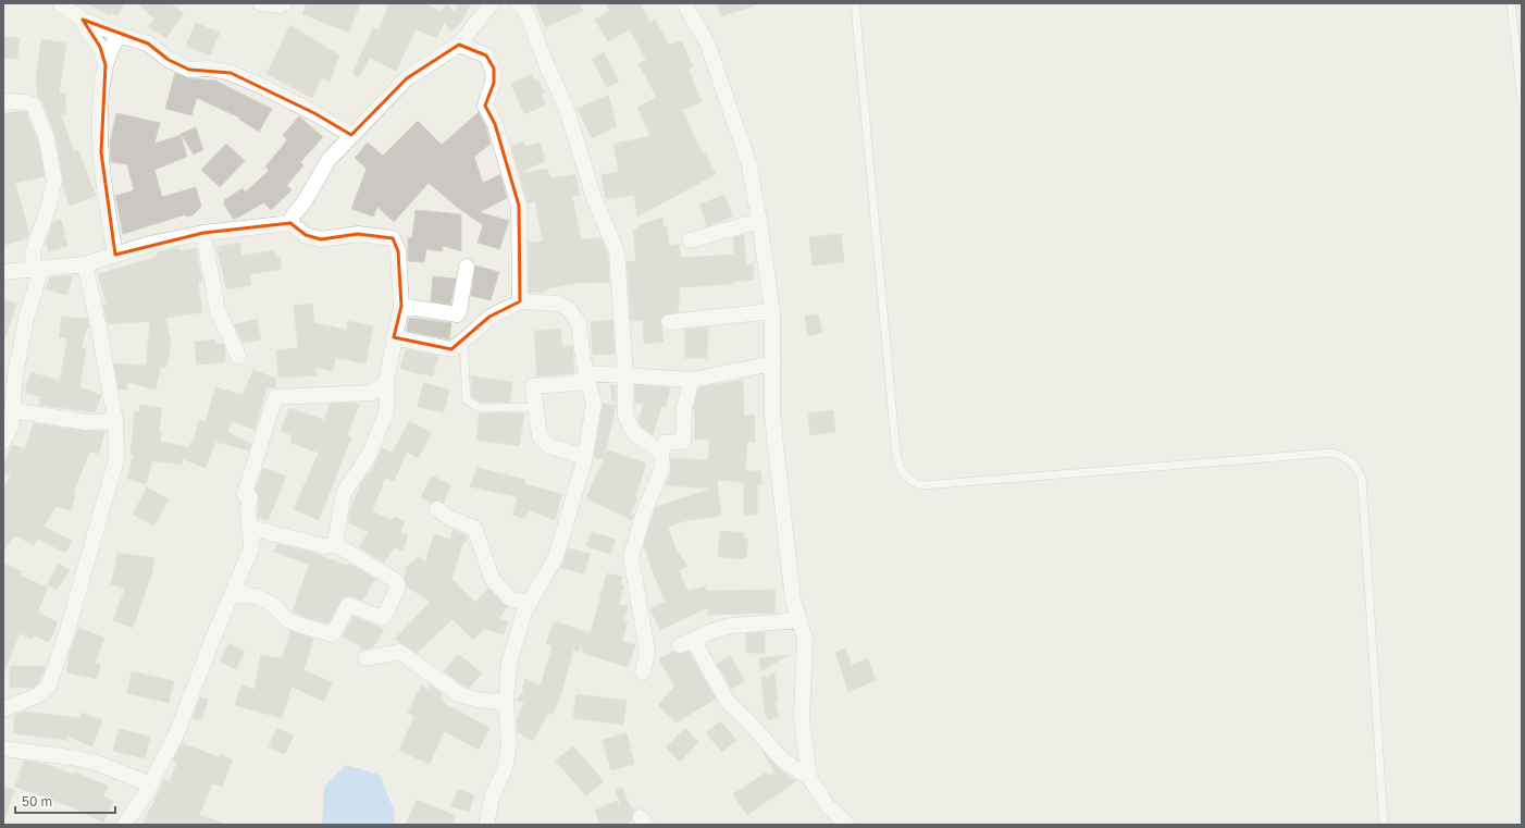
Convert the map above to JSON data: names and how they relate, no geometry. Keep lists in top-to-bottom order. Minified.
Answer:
{"scale_bar":"50 m"}
